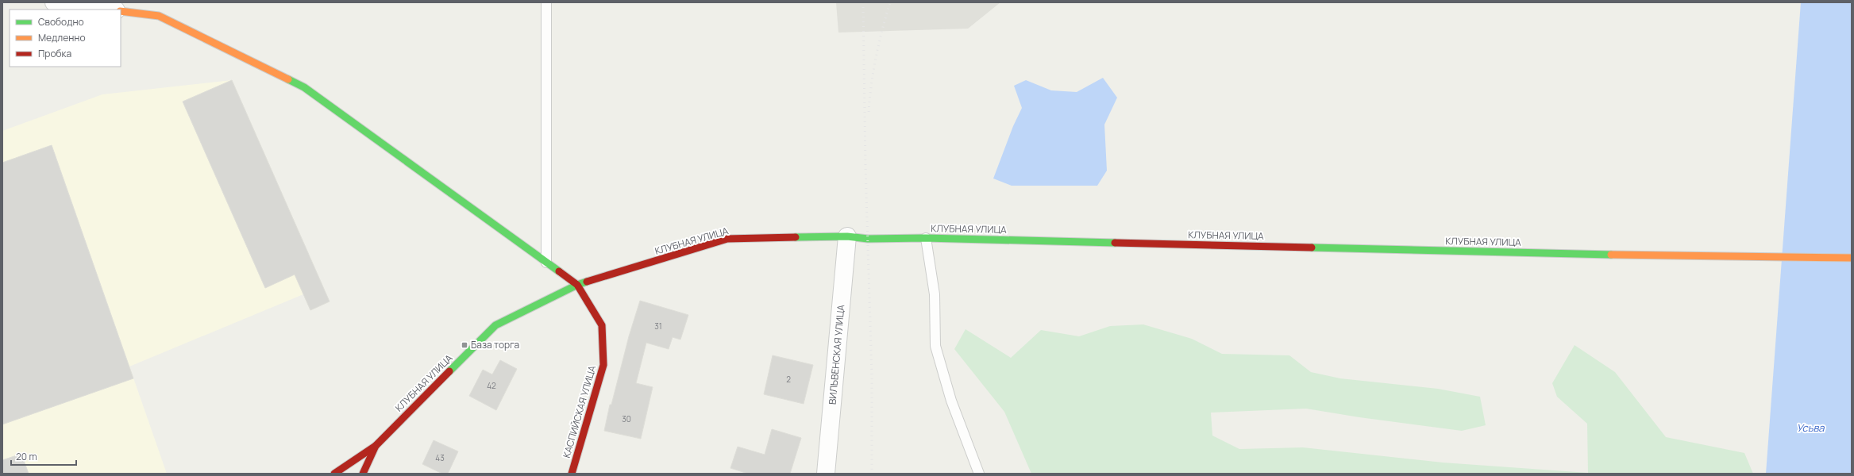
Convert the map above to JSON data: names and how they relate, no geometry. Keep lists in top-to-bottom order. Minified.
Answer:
{"streets":{"main road":["КЛУБНАЯ УЛИЦА","КАСПИЙСКАЯ УЛИЦА"],"street":["ВИЛЬВЕНСКАЯ УЛИЦА"]},"crossings":[["КЛУБНАЯ УЛИЦА","ВИЛЬВЕНСКАЯ УЛИЦА"],["КЛУБНАЯ УЛИЦА","КАСПИЙСКАЯ УЛИЦА"]],"water":["Усьва"],"places":{"transit":["База торга"]},"house_numbers":["31","2","42","30","43"],"legend":["Свободно","Медленно","Пробка"],"scale_bar":"20 m"}
